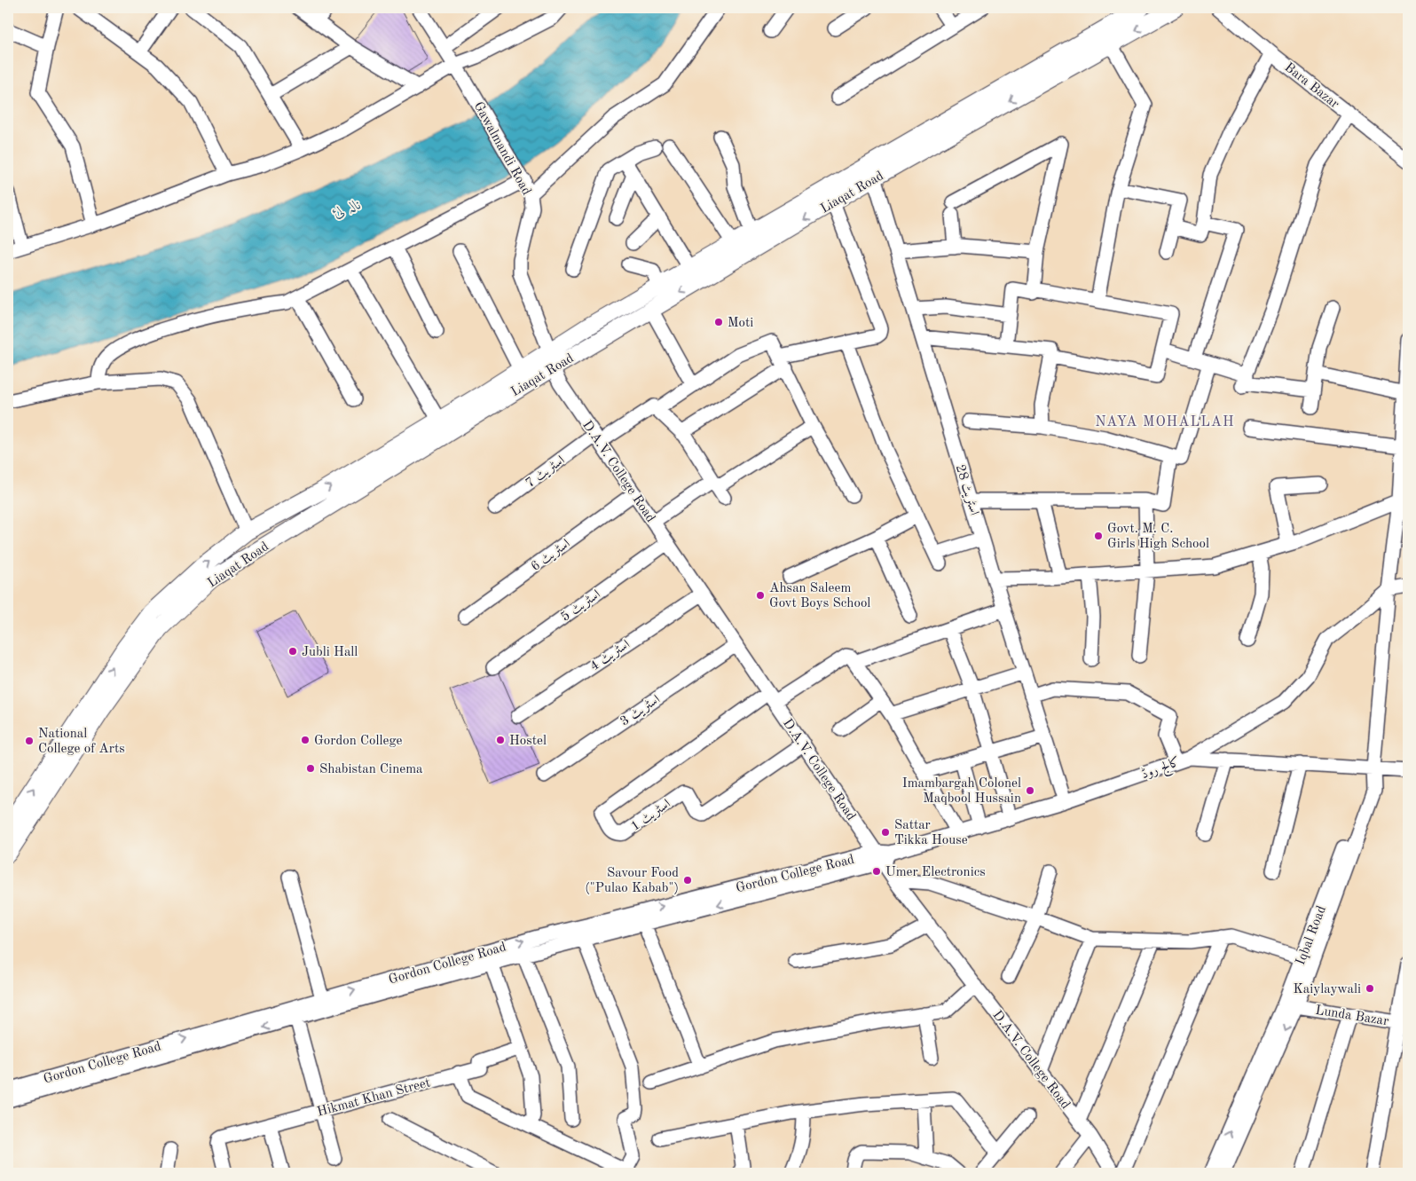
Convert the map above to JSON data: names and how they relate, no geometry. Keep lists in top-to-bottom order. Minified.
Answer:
{"streets":{"main road":["Liaqat Road"],"street":["Bara Bazar","Gawalmandi Road","اسٹریٹ 7","D.A.V. College Road","اسٹریٹ 28","اسٹریٹ 6","اسٹریٹ 5","اسٹریٹ 4","اسٹریٹ 3","کالج روڈ","اسٹریٹ 1","Gordon College Road","Iqbal Road","Lunda Bazar","Hikmat Khan Street"]},"crossings":[["Gawalmandi Road","Liaqat Road"],["Gawalmandi Road","D.A.V. College Road"],["Liaqat Road","D.A.V. College Road"],["Liaqat Road","اسٹریٹ 28"],["اسٹریٹ 7","D.A.V. College Road"],["D.A.V. College Road","اسٹریٹ 6"],["D.A.V. College Road","اسٹریٹ 5"],["D.A.V. College Road","اسٹریٹ 4"],["D.A.V. College Road","اسٹریٹ 3"],["D.A.V. College Road","کالج روڈ"],["D.A.V. College Road","اسٹریٹ 1"],["D.A.V. College Road","Gordon College Road"],["اسٹریٹ 28","کالج روڈ"],["کالج روڈ","Gordon College Road"],["کالج روڈ","Iqbal Road"],["Iqbal Road","Lunda Bazar"]],"districts":["NAYA MOHALLAH"],"water":["نالہ لئ"],"places":["Moti","Govt. M. C. Girls High School","Ahsan Saleem Govt Boys School","Jubli Hall","Gordon College","Hostel","National College of Arts","Shabistan Cinema","Imambargah Colonel Maqbool Hussain","Sattar Tikka House","Umer Electronics","Savour Food (\"Pulao Kabab\")","Kaiylaywali"]}
